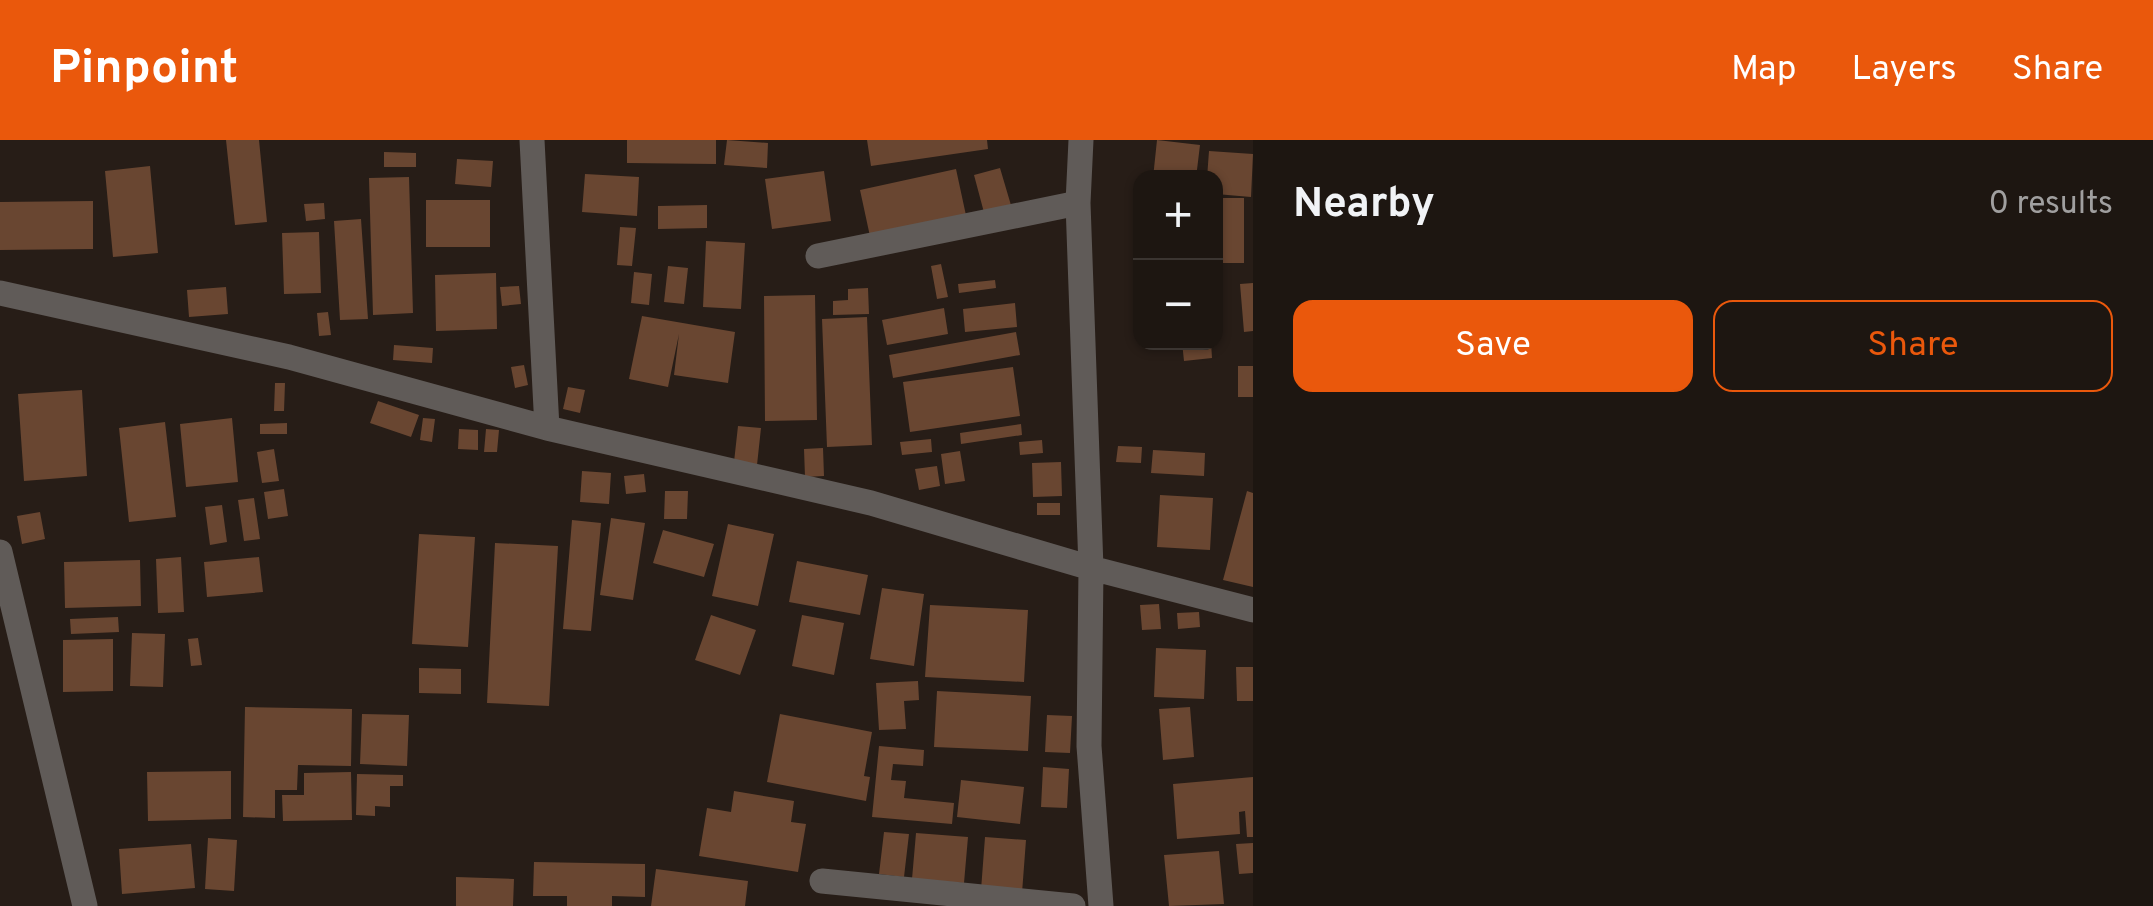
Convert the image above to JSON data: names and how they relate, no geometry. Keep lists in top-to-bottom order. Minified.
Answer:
{"page":{"header":"Pinpoint","nav":["Map","Layers","Share"],"heading":["Nearby","0 results"],"map_buttons":["+","−"],"buttons":["Save","Share"]}}
